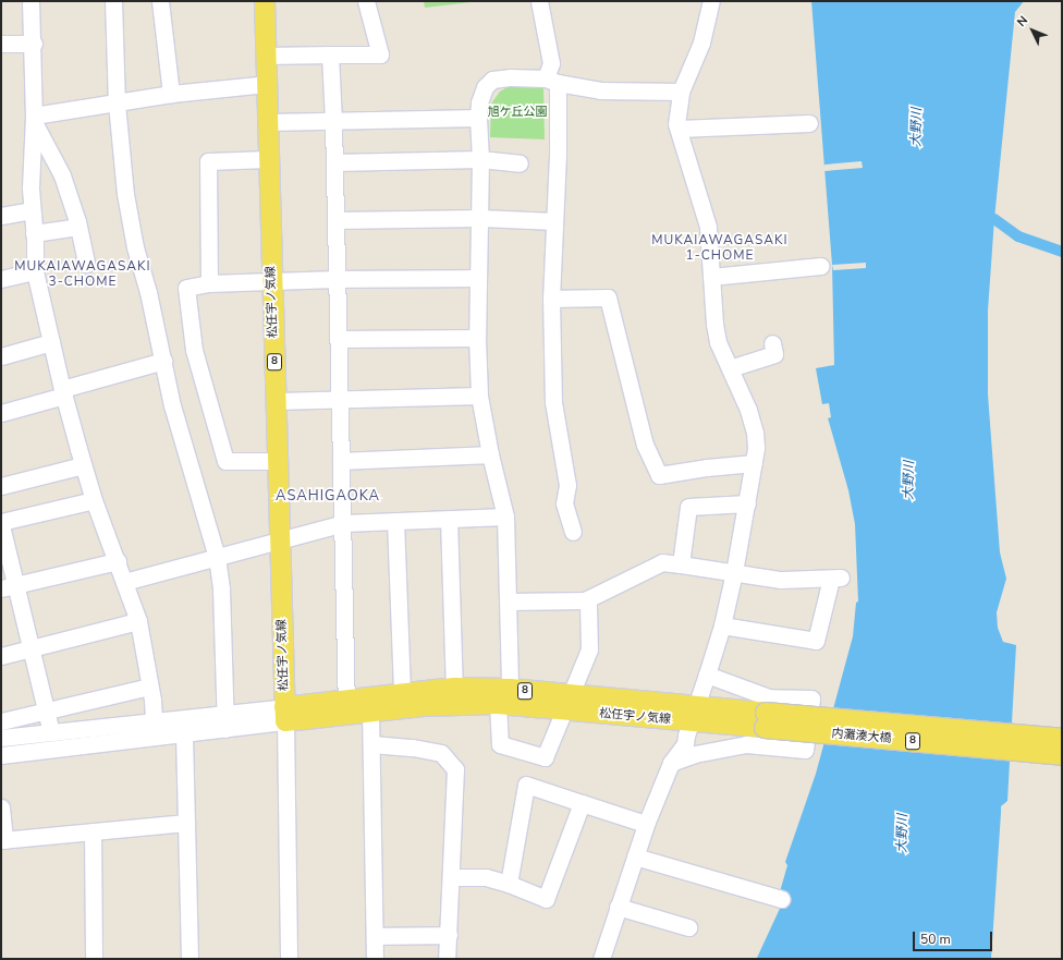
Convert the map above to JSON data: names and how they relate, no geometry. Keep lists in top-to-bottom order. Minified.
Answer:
{"streets":{"main road":["松任宇ノ気線","8","内灘湊大橋"]},"crossings":[["松任宇ノ気線","内灘湊大橋"]],"districts":["MUKAIAWAGASAKI 1-CHOME","MUKAIAWAGASAKI 3-CHOME","ASAHIGAOKA"],"water":["大野川"],"parks":["旭ケ丘公園"],"scale_bar":"50 m","north":"top left"}
